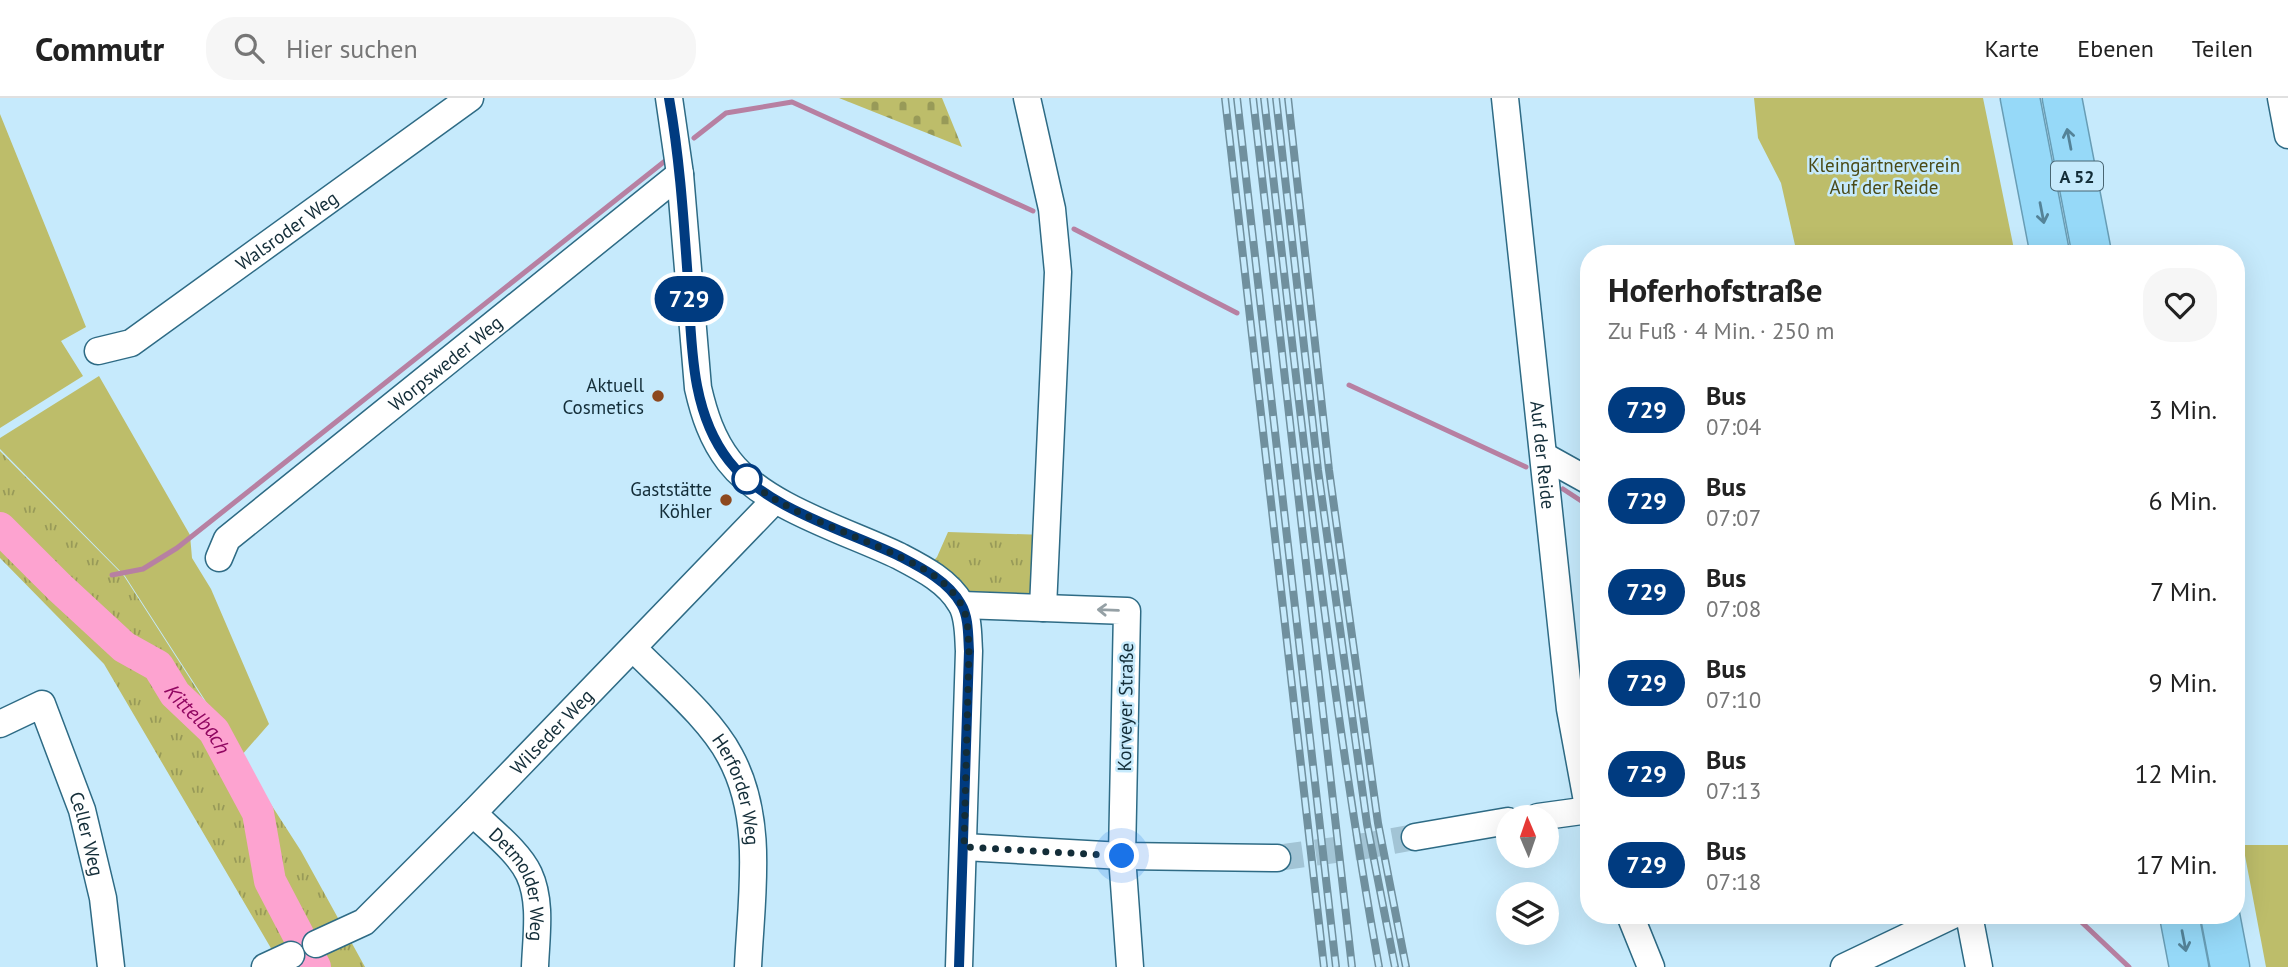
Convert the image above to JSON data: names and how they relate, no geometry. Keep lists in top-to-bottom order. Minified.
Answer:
{"streets":{"highway":["A 52"],"street":["Walsroder Weg","Worpsweder Weg","Auf der Reide","Korveyer Straße","Wilseder Weg","Herforder Weg","Celler Weg","Detmolder Weg"]},"crossings":[["Wilseder Weg","Herforder Weg"],["Wilseder Weg","Detmolder Weg"]],"water":["Kittelbach"],"parks":["Kleingärtnerverein Auf der Reide"],"places":["Aktuell Cosmetics","Gaststätte Köhler"],"lines":["bus line 729"],"north":"top","page":{"header":"Commutr","search":"Hier suchen","nav":["Karte","Ebenen","Teilen"],"on_map":"729","heading":["Hoferhofstraße","Zu Fuß · 4 Min. · 250 m"],"list":[{"mark":"729","name":"Bus","note":"07:04","value":"3 Min."},{"mark":"729","name":"Bus","note":"07:07","value":"6 Min."},{"mark":"729","name":"Bus","note":"07:08","value":"7 Min."},{"mark":"729","name":"Bus","note":"07:10","value":"9 Min."},{"mark":"729","name":"Bus","note":"07:13","value":"12 Min."},{"mark":"729","name":"Bus","note":"07:18","value":"17 Min."}]}}
